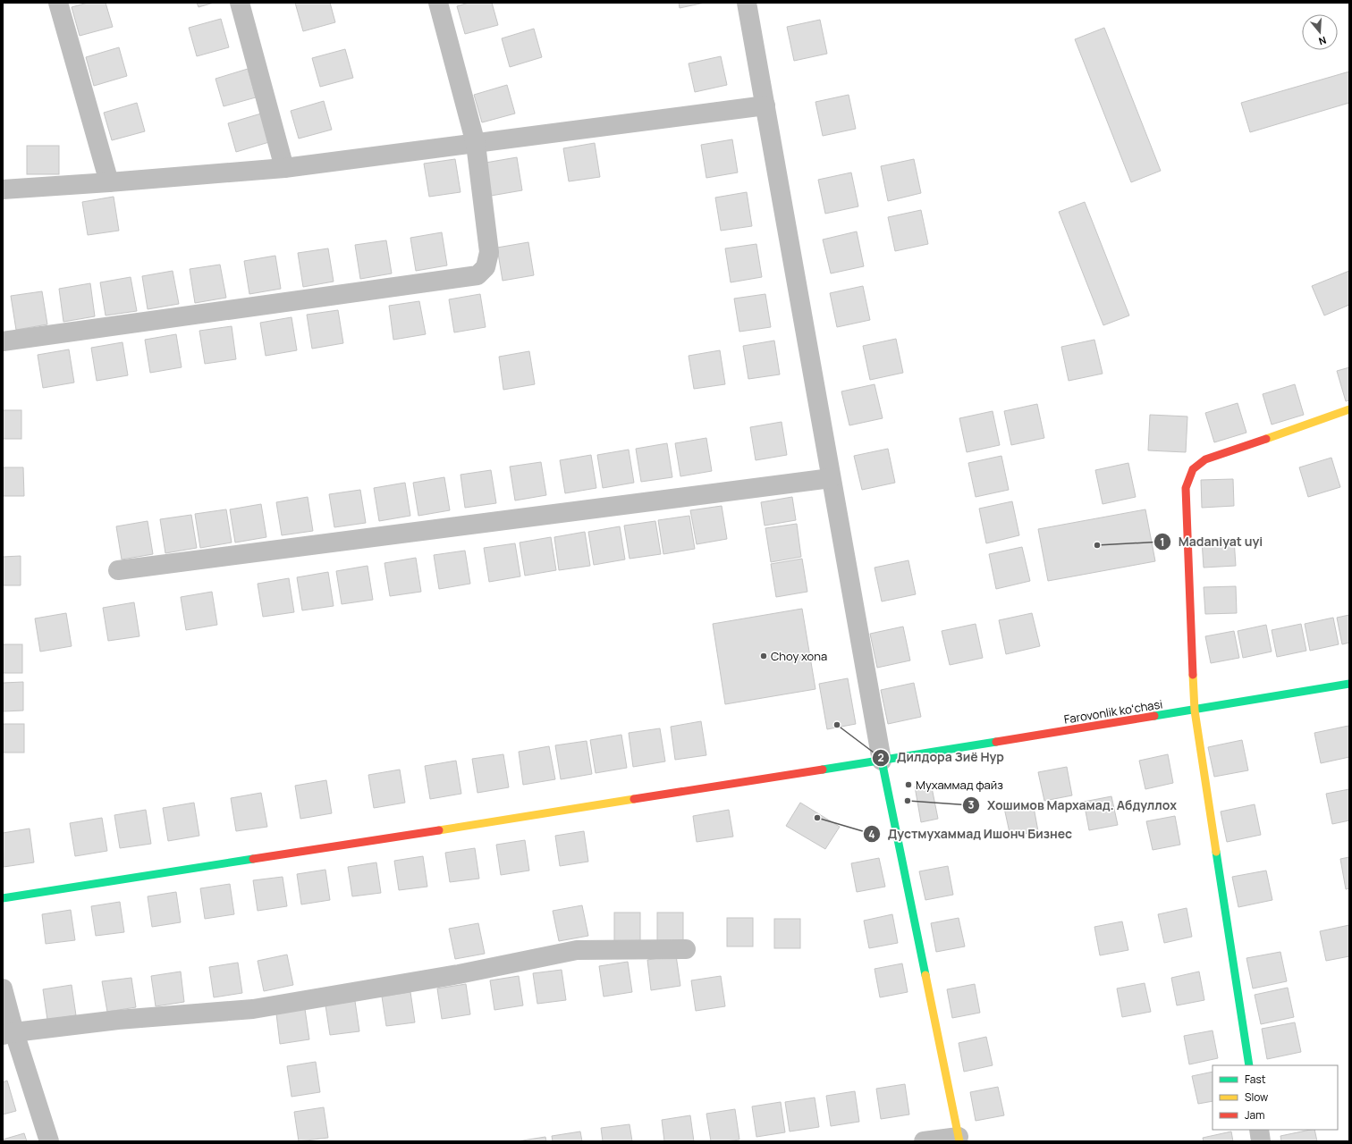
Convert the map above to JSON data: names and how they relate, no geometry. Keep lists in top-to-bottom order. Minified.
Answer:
{"streets":{"street":["Farovonlik koʻchasi"]},"places":["Madaniyat uyi","Choy xona","Дилдора Зиё Нур","Мухаммад файз","Хошимов Мархамад. Абдуллох","Дустмухаммад Ишонч Бизнес"],"legend":["Fast","Slow","Jam"],"north":"bottom"}
